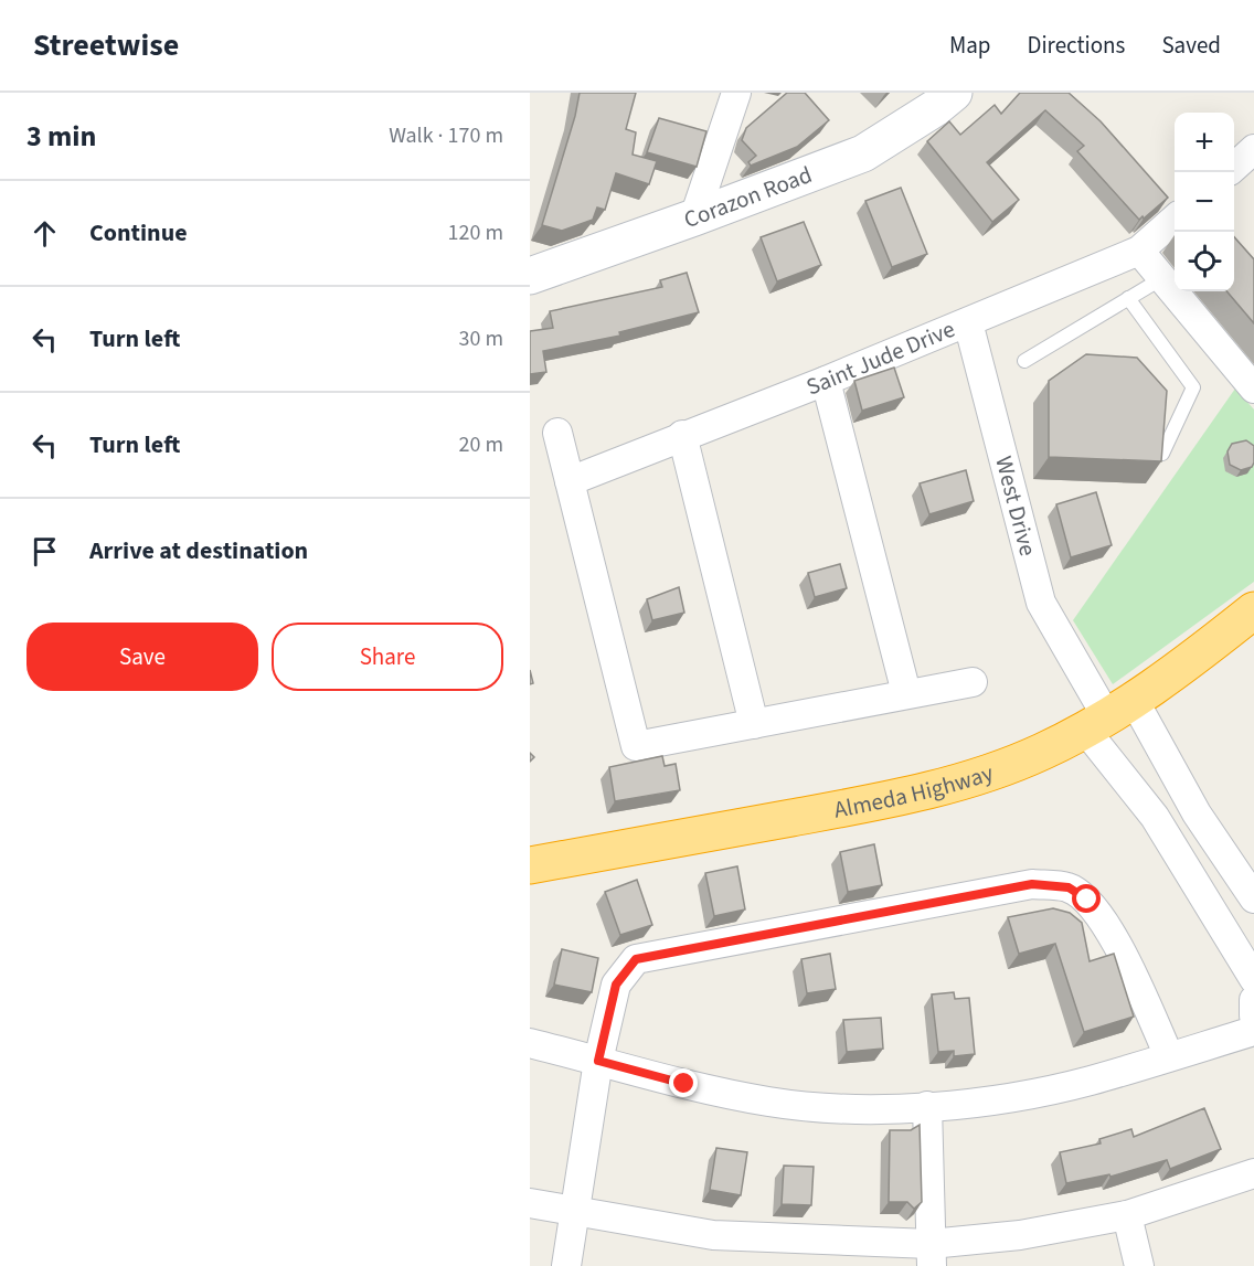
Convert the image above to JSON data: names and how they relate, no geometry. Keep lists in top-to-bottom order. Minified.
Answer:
{"streets":{"highway":["Almeda Highway"],"street":["Corazon Road","Saint Jude Drive","West Drive"]},"crossings":[["Saint Jude Drive","West Drive"],["West Drive","Almeda Highway"]],"page":{"header":"Streetwise","nav":["Map","Directions","Saved"],"heading":["3 min","Walk · 170 m"],"map_buttons":["+","−"],"list":[["Continue","120 m"],["Turn left","30 m"],["Turn left","20 m"],"Arrive at destination"],"buttons":["Save","Share"]}}
